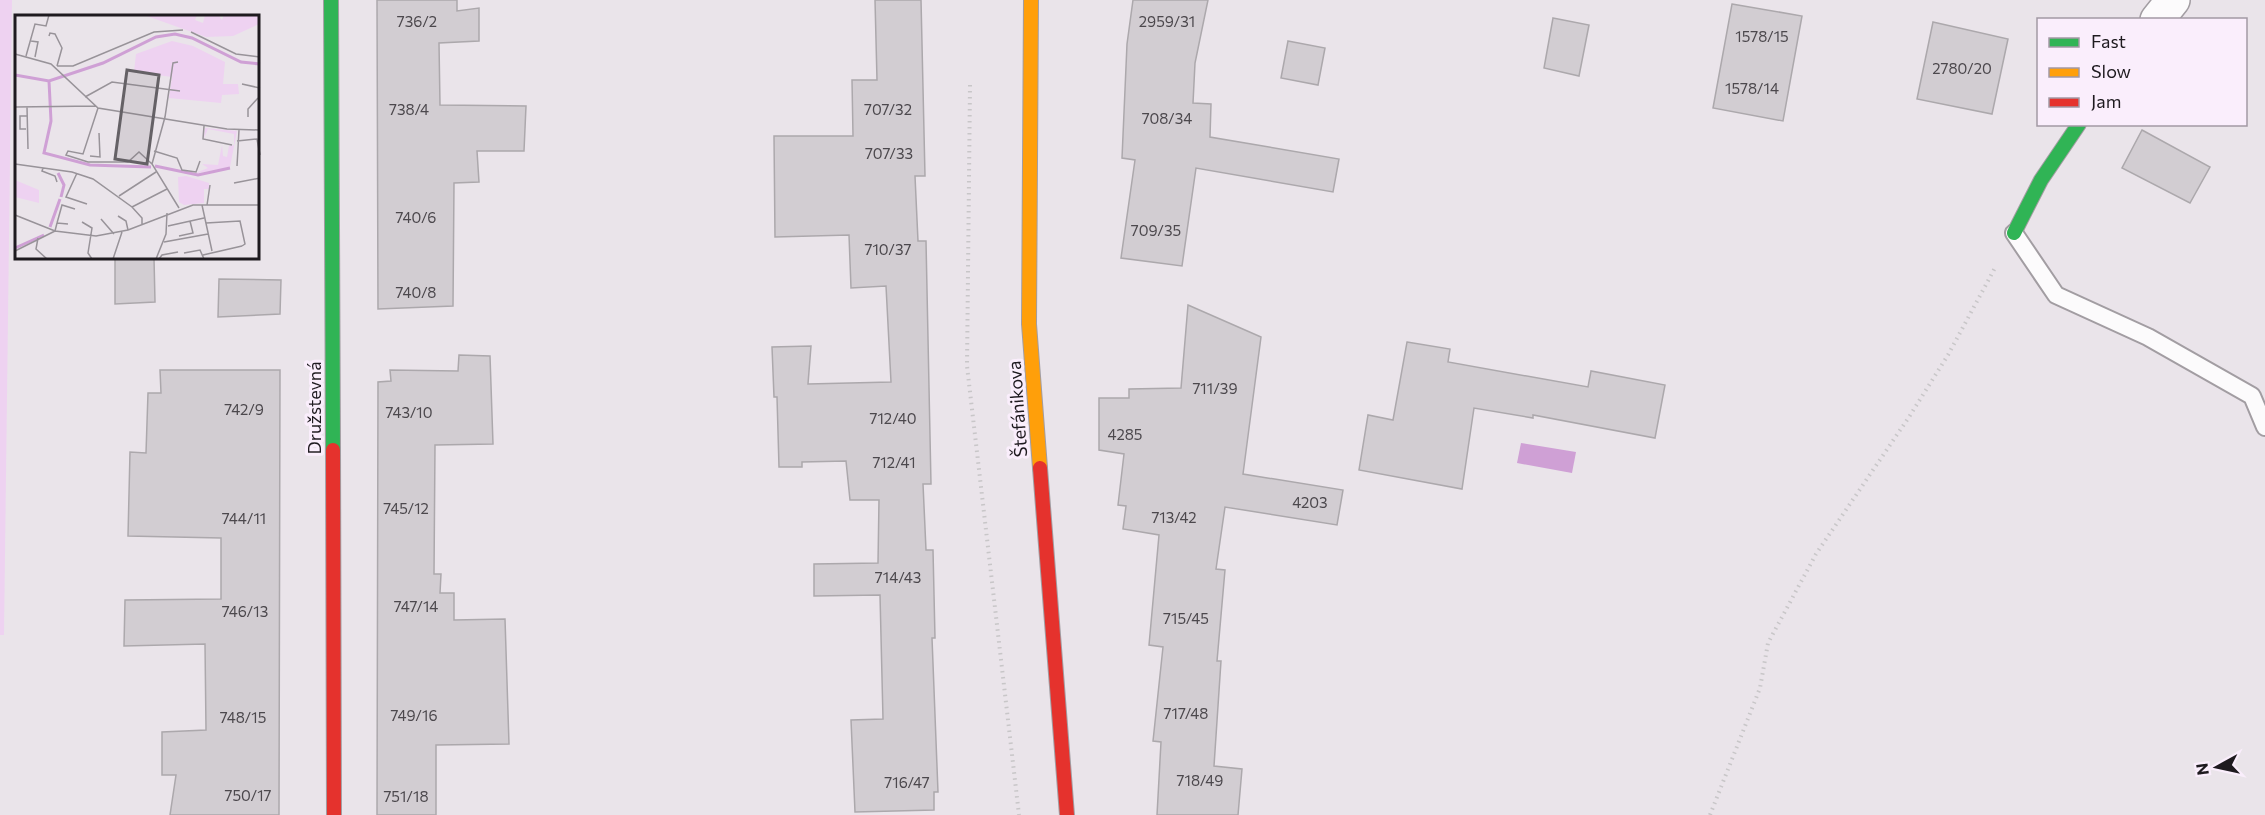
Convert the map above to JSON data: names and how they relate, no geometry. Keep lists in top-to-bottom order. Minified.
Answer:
{"streets":{"street":["Družstevná","Štefánikova"]},"house_numbers":["736/2","2959/31","1578/15","2780/20","1578/14","738/4","707/32","708/34","707/33","740/6","709/35","710/37","740/8","711/39","742/9","743/10","712/40","4285","712/41","4203","745/12","713/42","744/11","714/43","747/14","746/13","715/45","717/48","749/16","748/15","718/49","716/47","750/17","751/18"],"legend":["Fast","Slow","Jam"],"north":"left"}
